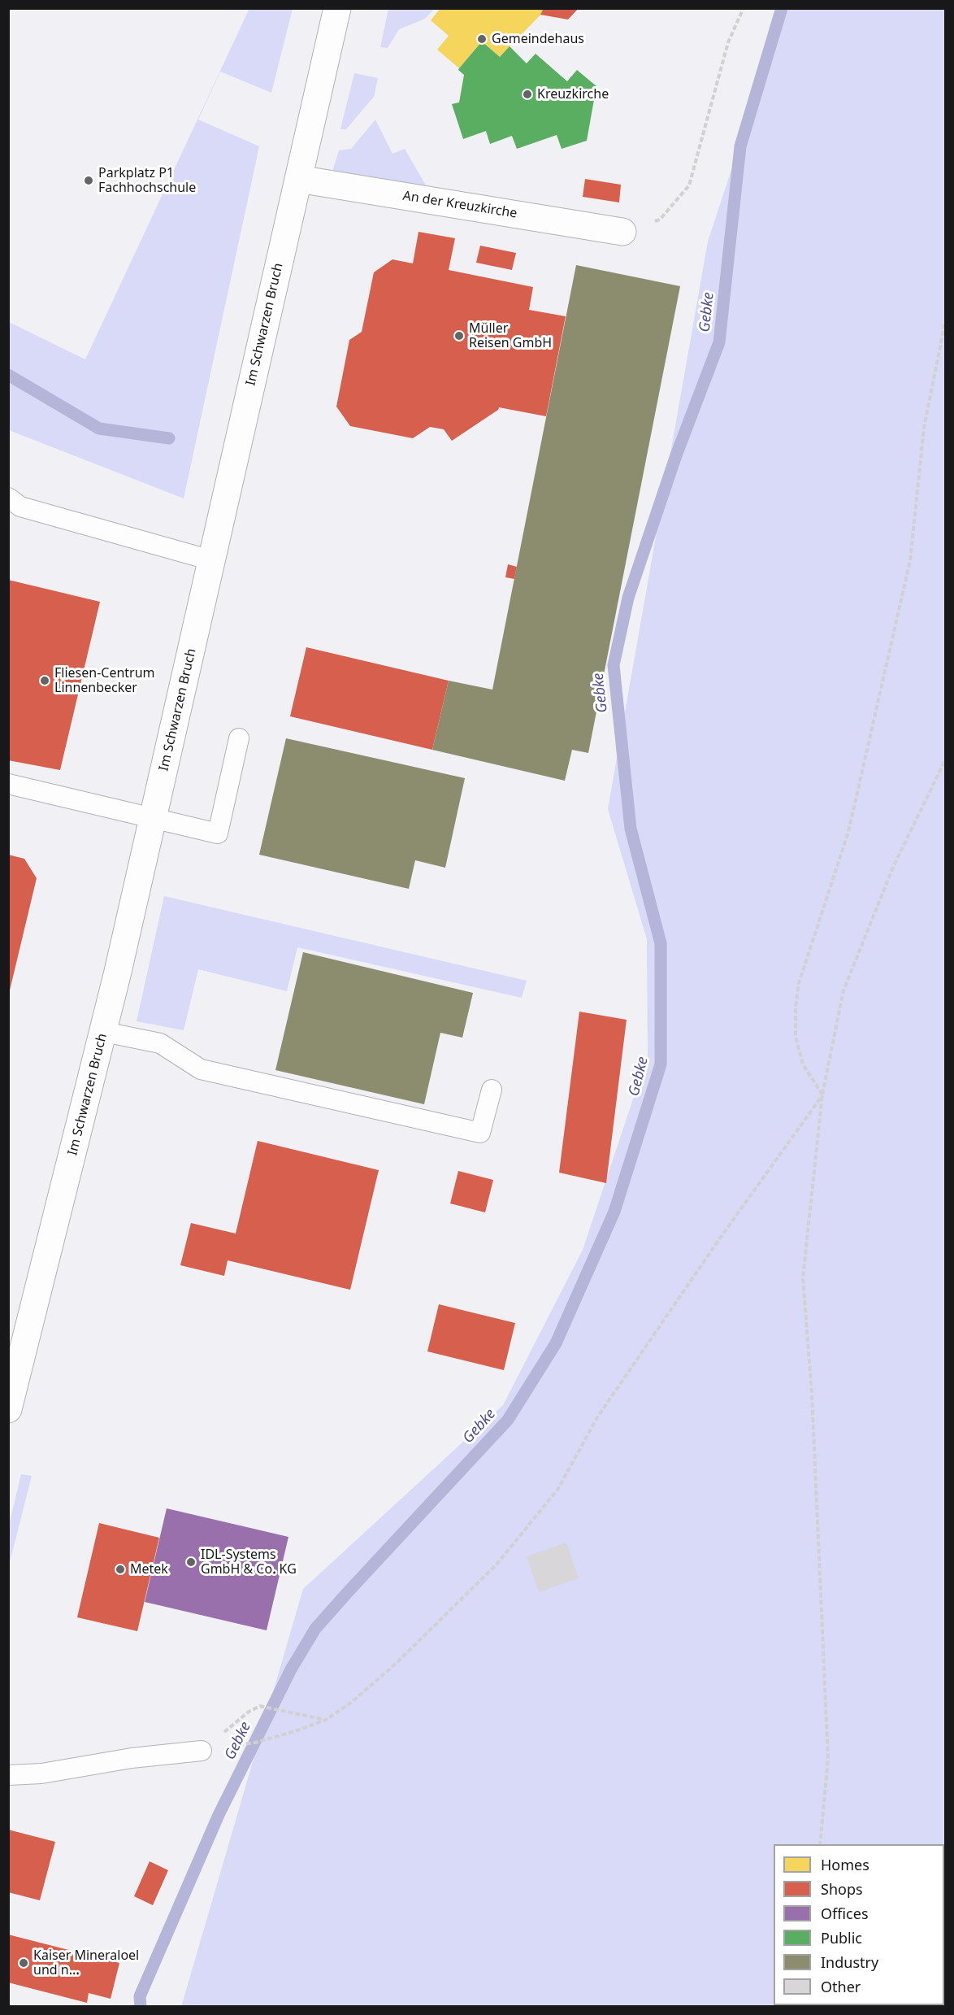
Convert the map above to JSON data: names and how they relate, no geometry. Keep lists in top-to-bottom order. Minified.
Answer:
{"streets":{"street":["An der Kreuzkirche","Im Schwarzen Bruch"]},"crossings":[["An der Kreuzkirche","Im Schwarzen Bruch"]],"water":["Gebke"],"places":["Gemeindehaus","Kreuzkirche","Parkplatz P1 Fachhochschule","Müller Reisen GmbH","Fliesen-Centrum Linnenbecker","IDL-Systems GmbH & Co. KG","Metek","Kaiser Mineraloel und n..."],"legend":["Homes","Shops","Offices","Public","Industry","Other"]}
